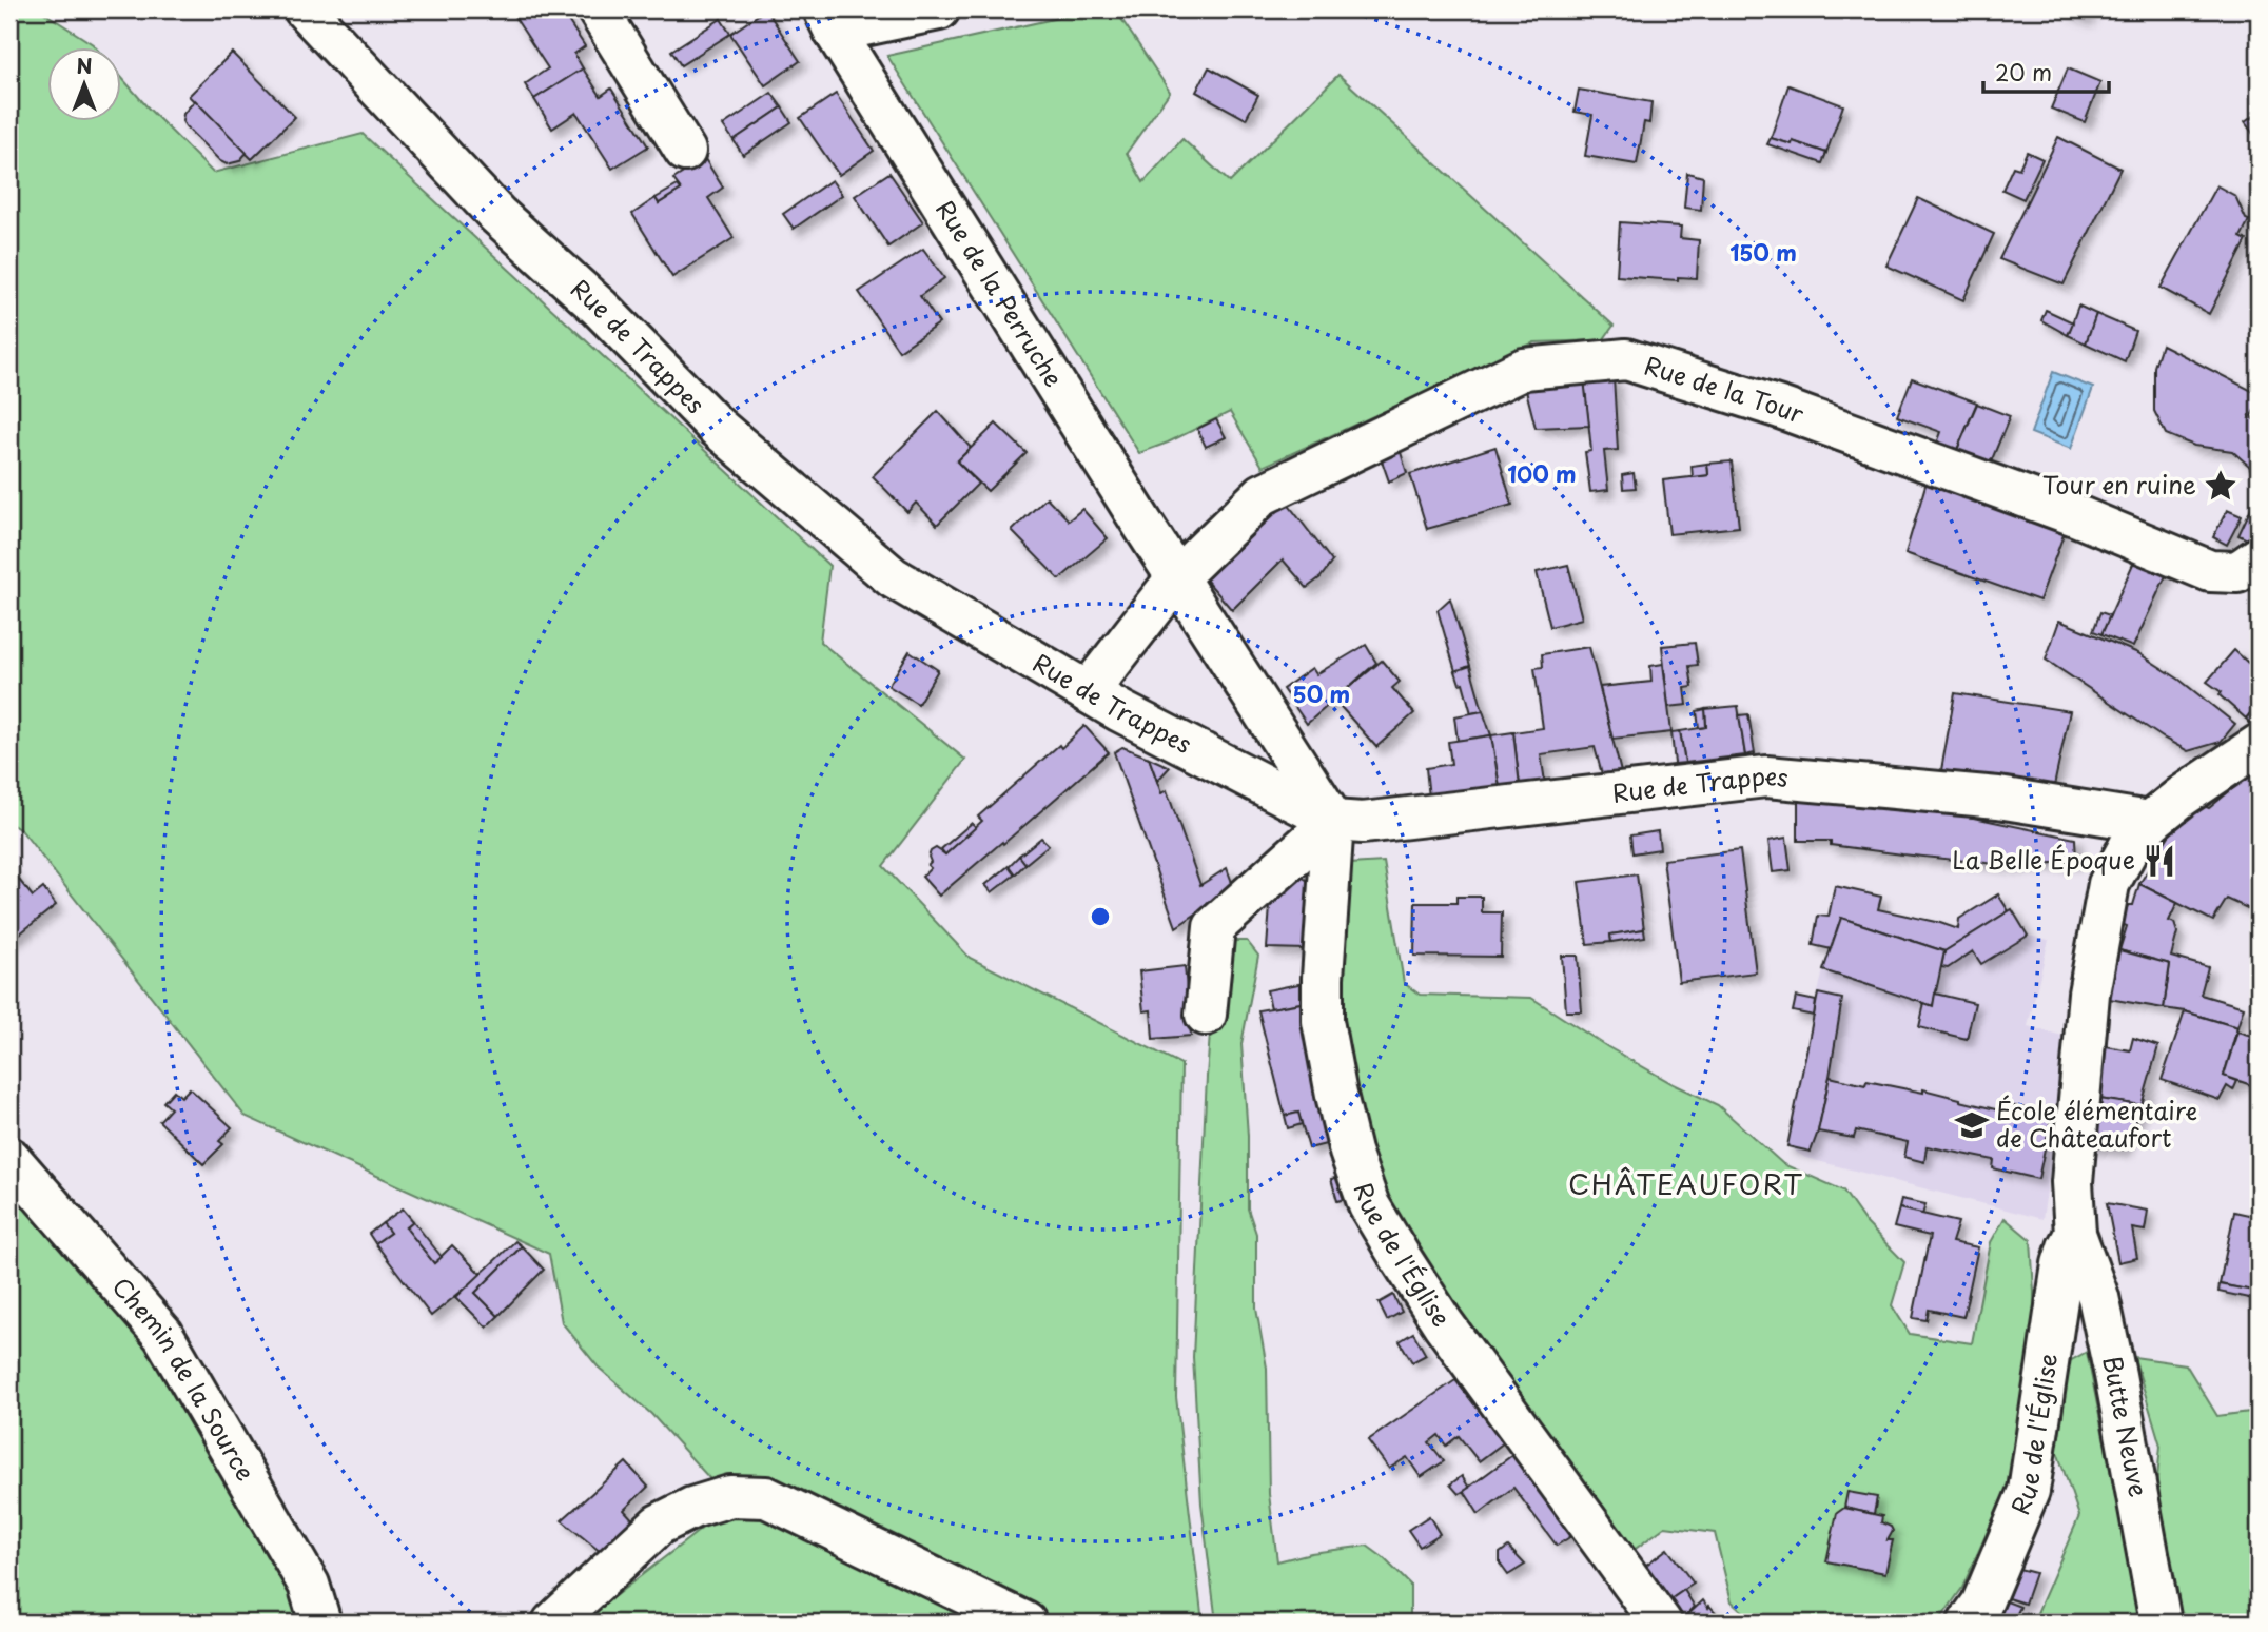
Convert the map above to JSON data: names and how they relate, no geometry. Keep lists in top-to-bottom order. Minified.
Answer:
{"streets":{"street":["Rue de la Perruche","Rue de Trappes","Rue de la Tour","Rue de l'Église","Chemin de la Source","Butte Neuve"]},"crossings":[["Rue de la Perruche","Rue de la Tour"],["Rue de Trappes","Rue de la Tour"],["Rue de Trappes","Rue de l'Église"],["Rue de l'Église","Butte Neuve"]],"districts":["CHÂTEAUFORT"],"places":{"place":["Tour en ruine"],"restaurant":["La Belle Époque"],"school or university":["École élémentaire de Châteaufort"]},"scale_bar":"20 m","north":"top","rings":["150 m","100 m","50 m"]}
